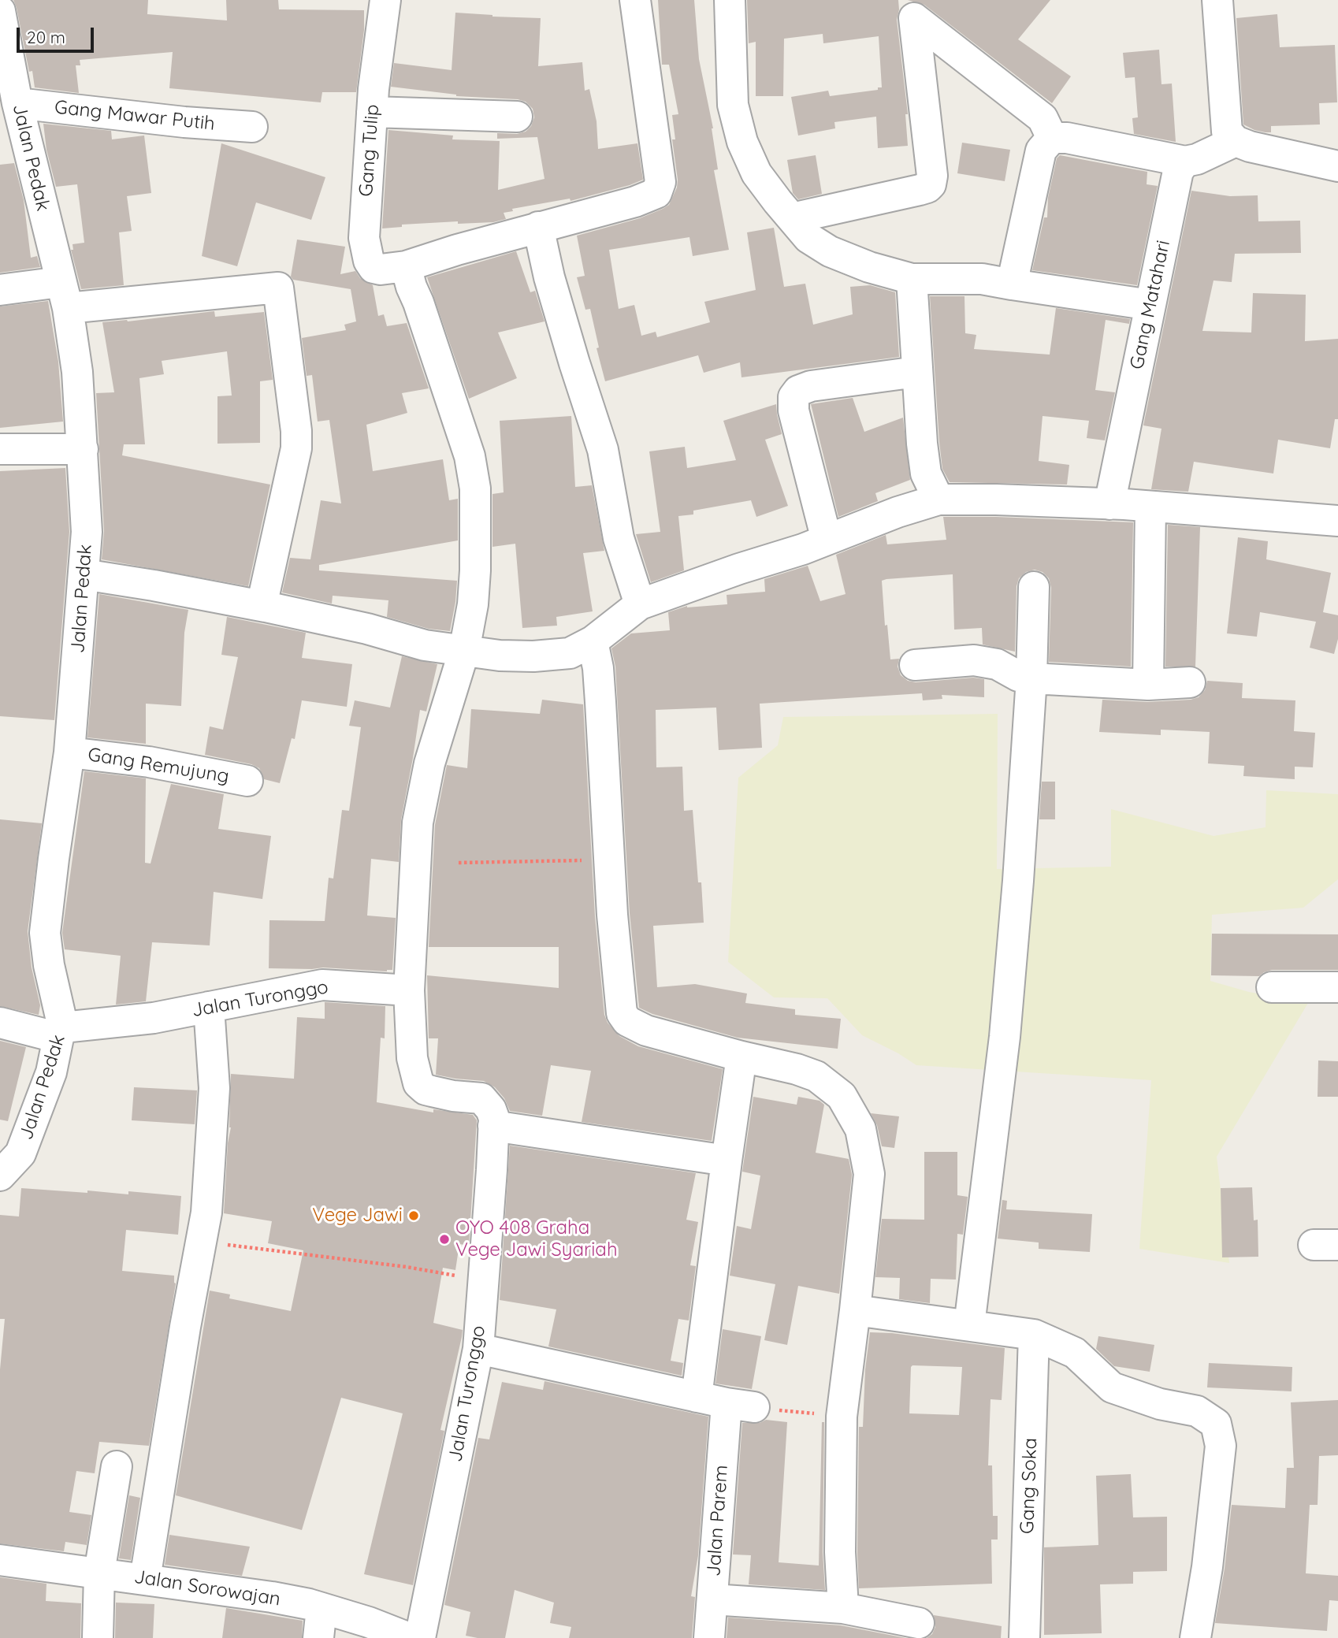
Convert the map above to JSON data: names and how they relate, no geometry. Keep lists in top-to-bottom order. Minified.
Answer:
{"streets":{"street":["Gang Mawar Putih","Gang Tulip","Jalan Pedak","Gang Matahari","Gang Remujung","Jalan Turonggo","Gang Soka","Jalan Parem","Jalan Sorowajan"]},"crossings":[["Gang Mawar Putih","Jalan Pedak"],["Jalan Pedak","Gang Remujung"],["Jalan Pedak","Jalan Turonggo"]],"places":["Vege Jawi","OYO 408 Graha Vege Jawi Syariah"],"scale_bar":"20 m"}
